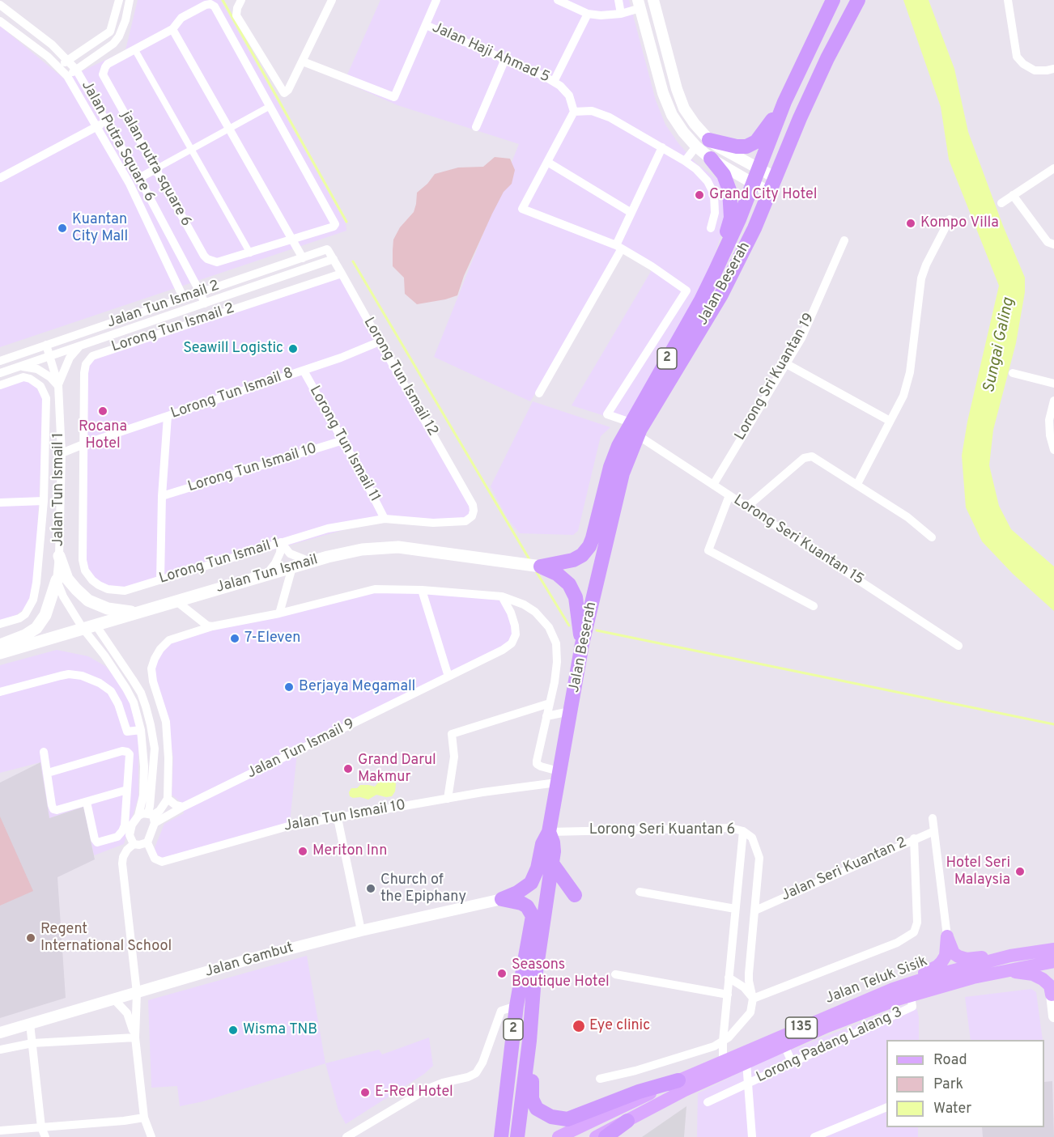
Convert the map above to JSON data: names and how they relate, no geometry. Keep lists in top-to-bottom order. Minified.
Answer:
{"streets":{"highway":["Jalan Beserah","2"],"main road":["Jalan Tun Ismail","Jalan Teluk Sisik","135"],"street":["Jalan Haji Ahmad 5","Jalan Putra Square 6","jalan putra square 6","Jalan Tun Ismail 2","Lorong Tun Ismail 2","Lorong Tun Ismail 12","Lorong Sri Kuantan 19","Lorong Tun Ismail 8","Lorong Tun Ismail 11","Lorong Tun Ismail 10","Jalan Tun Ismail 1","Lorong Seri Kuantan 15","Lorong Tun Ismail 1","Jalan Tun Ismail 9","Jalan Tun Ismail 10","Lorong Seri Kuantan 6","Jalan Seri Kuantan 2","Jalan Gambut","Lorong Padang Lalang 3"]},"crossings":[["Jalan Putra Square 6","Jalan Tun Ismail 2"],["Jalan Beserah","2"],["Jalan Beserah","Lorong Seri Kuantan 15"],["Jalan Beserah","Jalan Tun Ismail"],["Jalan Beserah","Jalan Tun Ismail 10"],["Jalan Beserah","Lorong Seri Kuantan 6"],["Jalan Tun Ismail 2","Lorong Tun Ismail 12"],["Jalan Tun Ismail 2","Jalan Tun Ismail 1"],["Lorong Tun Ismail 2","Lorong Tun Ismail 12"],["Lorong Tun Ismail 2","Lorong Tun Ismail 8"],["Lorong Tun Ismail 2","Lorong Tun Ismail 1"],["2","Jalan Tun Ismail"],["2","Lorong Seri Kuantan 6"],["2","Jalan Gambut"],["Lorong Tun Ismail 12","Lorong Tun Ismail 8"],["Lorong Tun Ismail 12","Lorong Tun Ismail 1"],["Lorong Sri Kuantan 19","Lorong Seri Kuantan 15"],["Lorong Tun Ismail 8","Lorong Tun Ismail 11"],["Lorong Tun Ismail 8","Jalan Tun Ismail 1"],["Lorong Tun Ismail 8","Lorong Tun Ismail 1"],["Lorong Tun Ismail 11","Lorong Tun Ismail 10"],["Lorong Tun Ismail 11","Lorong Tun Ismail 1"],["Lorong Seri Kuantan 6","Jalan Seri Kuantan 2"],["Jalan Seri Kuantan 2","Jalan Teluk Sisik"],["Jalan Teluk Sisik","Lorong Padang Lalang 3"]],"water":["Sungai Galing"],"places":["Grand City Hotel","Kompo Villa","Kuantan City Mall","Seawill Logistic","Rocana Hotel","7-Eleven","Berjaya Megamall","Grand Darul Makmur","Meriton Inn","Hotel Seri Malaysia","Church of the Epiphany","Regent International School","Seasons Boutique Hotel","Eye clinic","Wisma TNB","E-Red Hotel"],"legend":["Road","Park","Water"]}
